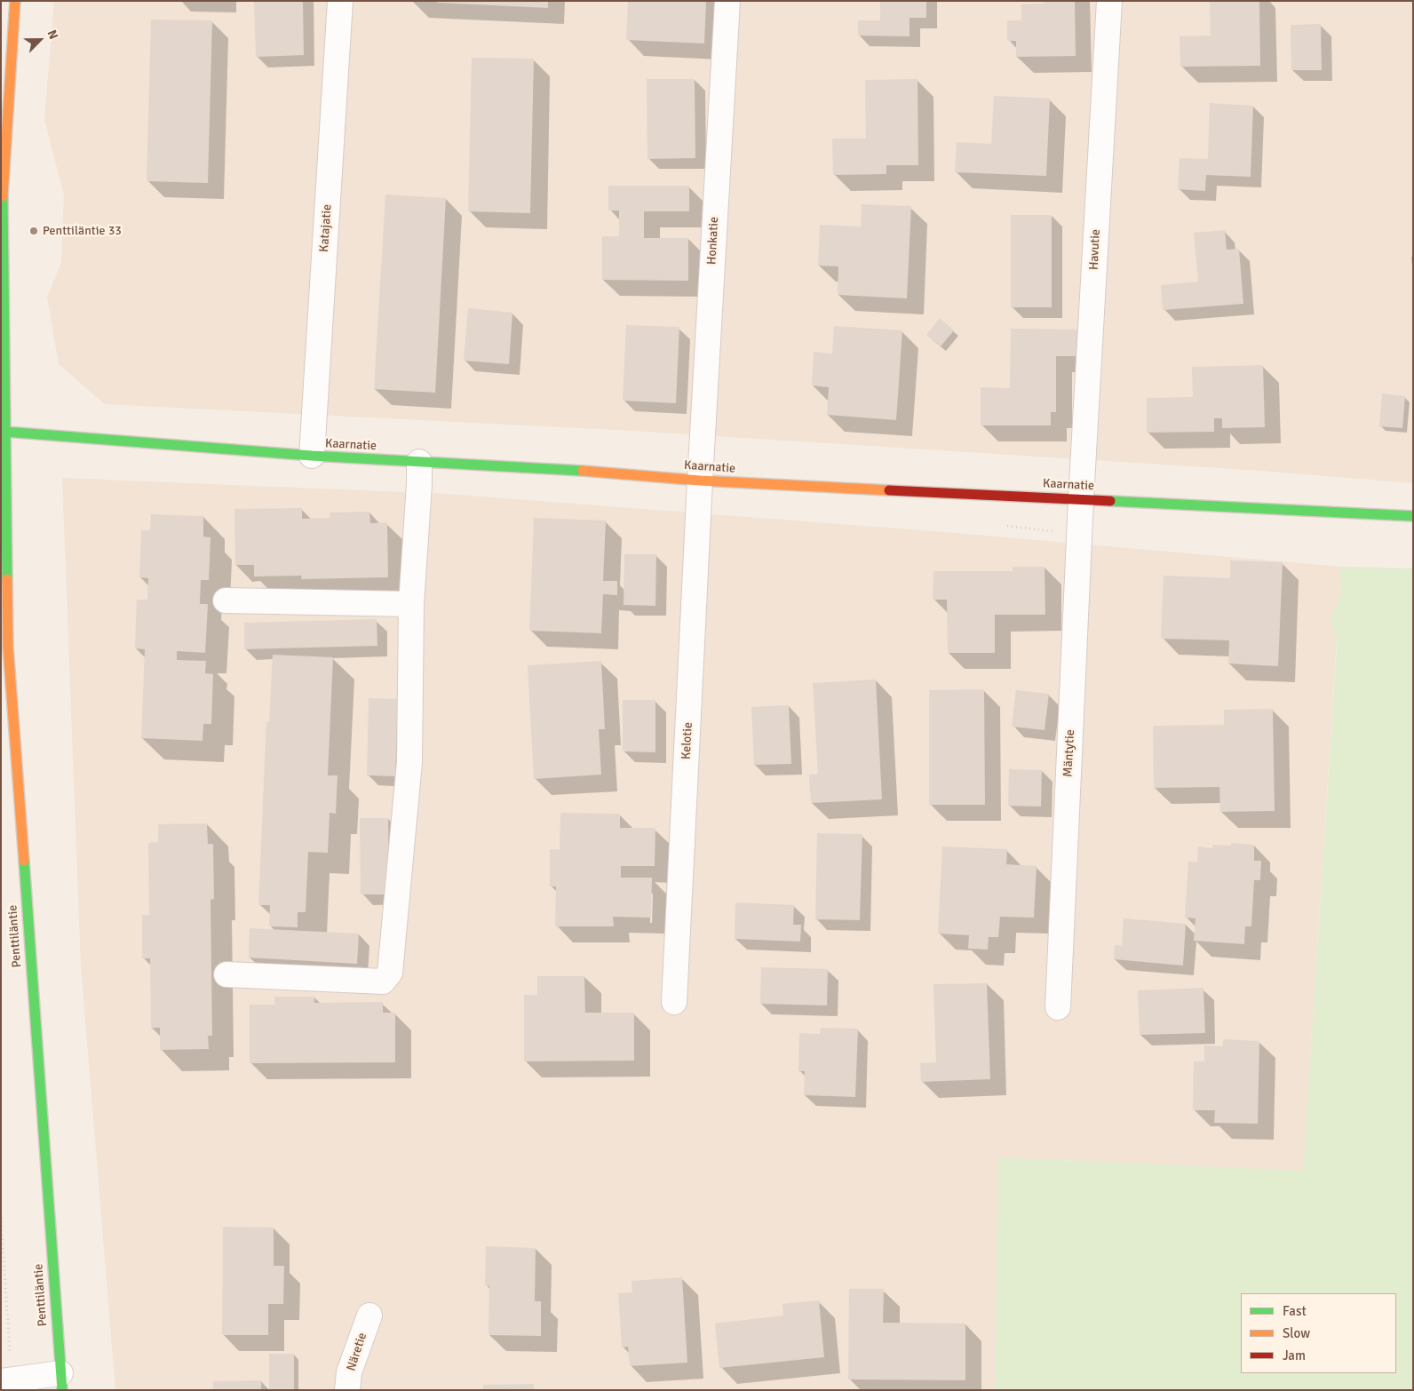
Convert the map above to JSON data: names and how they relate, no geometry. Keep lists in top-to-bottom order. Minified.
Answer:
{"streets":{"street":["Katajatie","Honkatie","Havutie","Kaarnatie","Kelotie","Mäntytie","Penttiläntie","Näretie"]},"crossings":[["Katajatie","Kaarnatie"],["Honkatie","Kaarnatie"],["Honkatie","Kelotie"],["Havutie","Kaarnatie"],["Havutie","Mäntytie"],["Kaarnatie","Kelotie"],["Kaarnatie","Mäntytie"],["Kaarnatie","Penttiläntie"]],"places":["Penttiläntie 33"],"legend":["Fast","Slow","Jam"],"north":"top right"}
